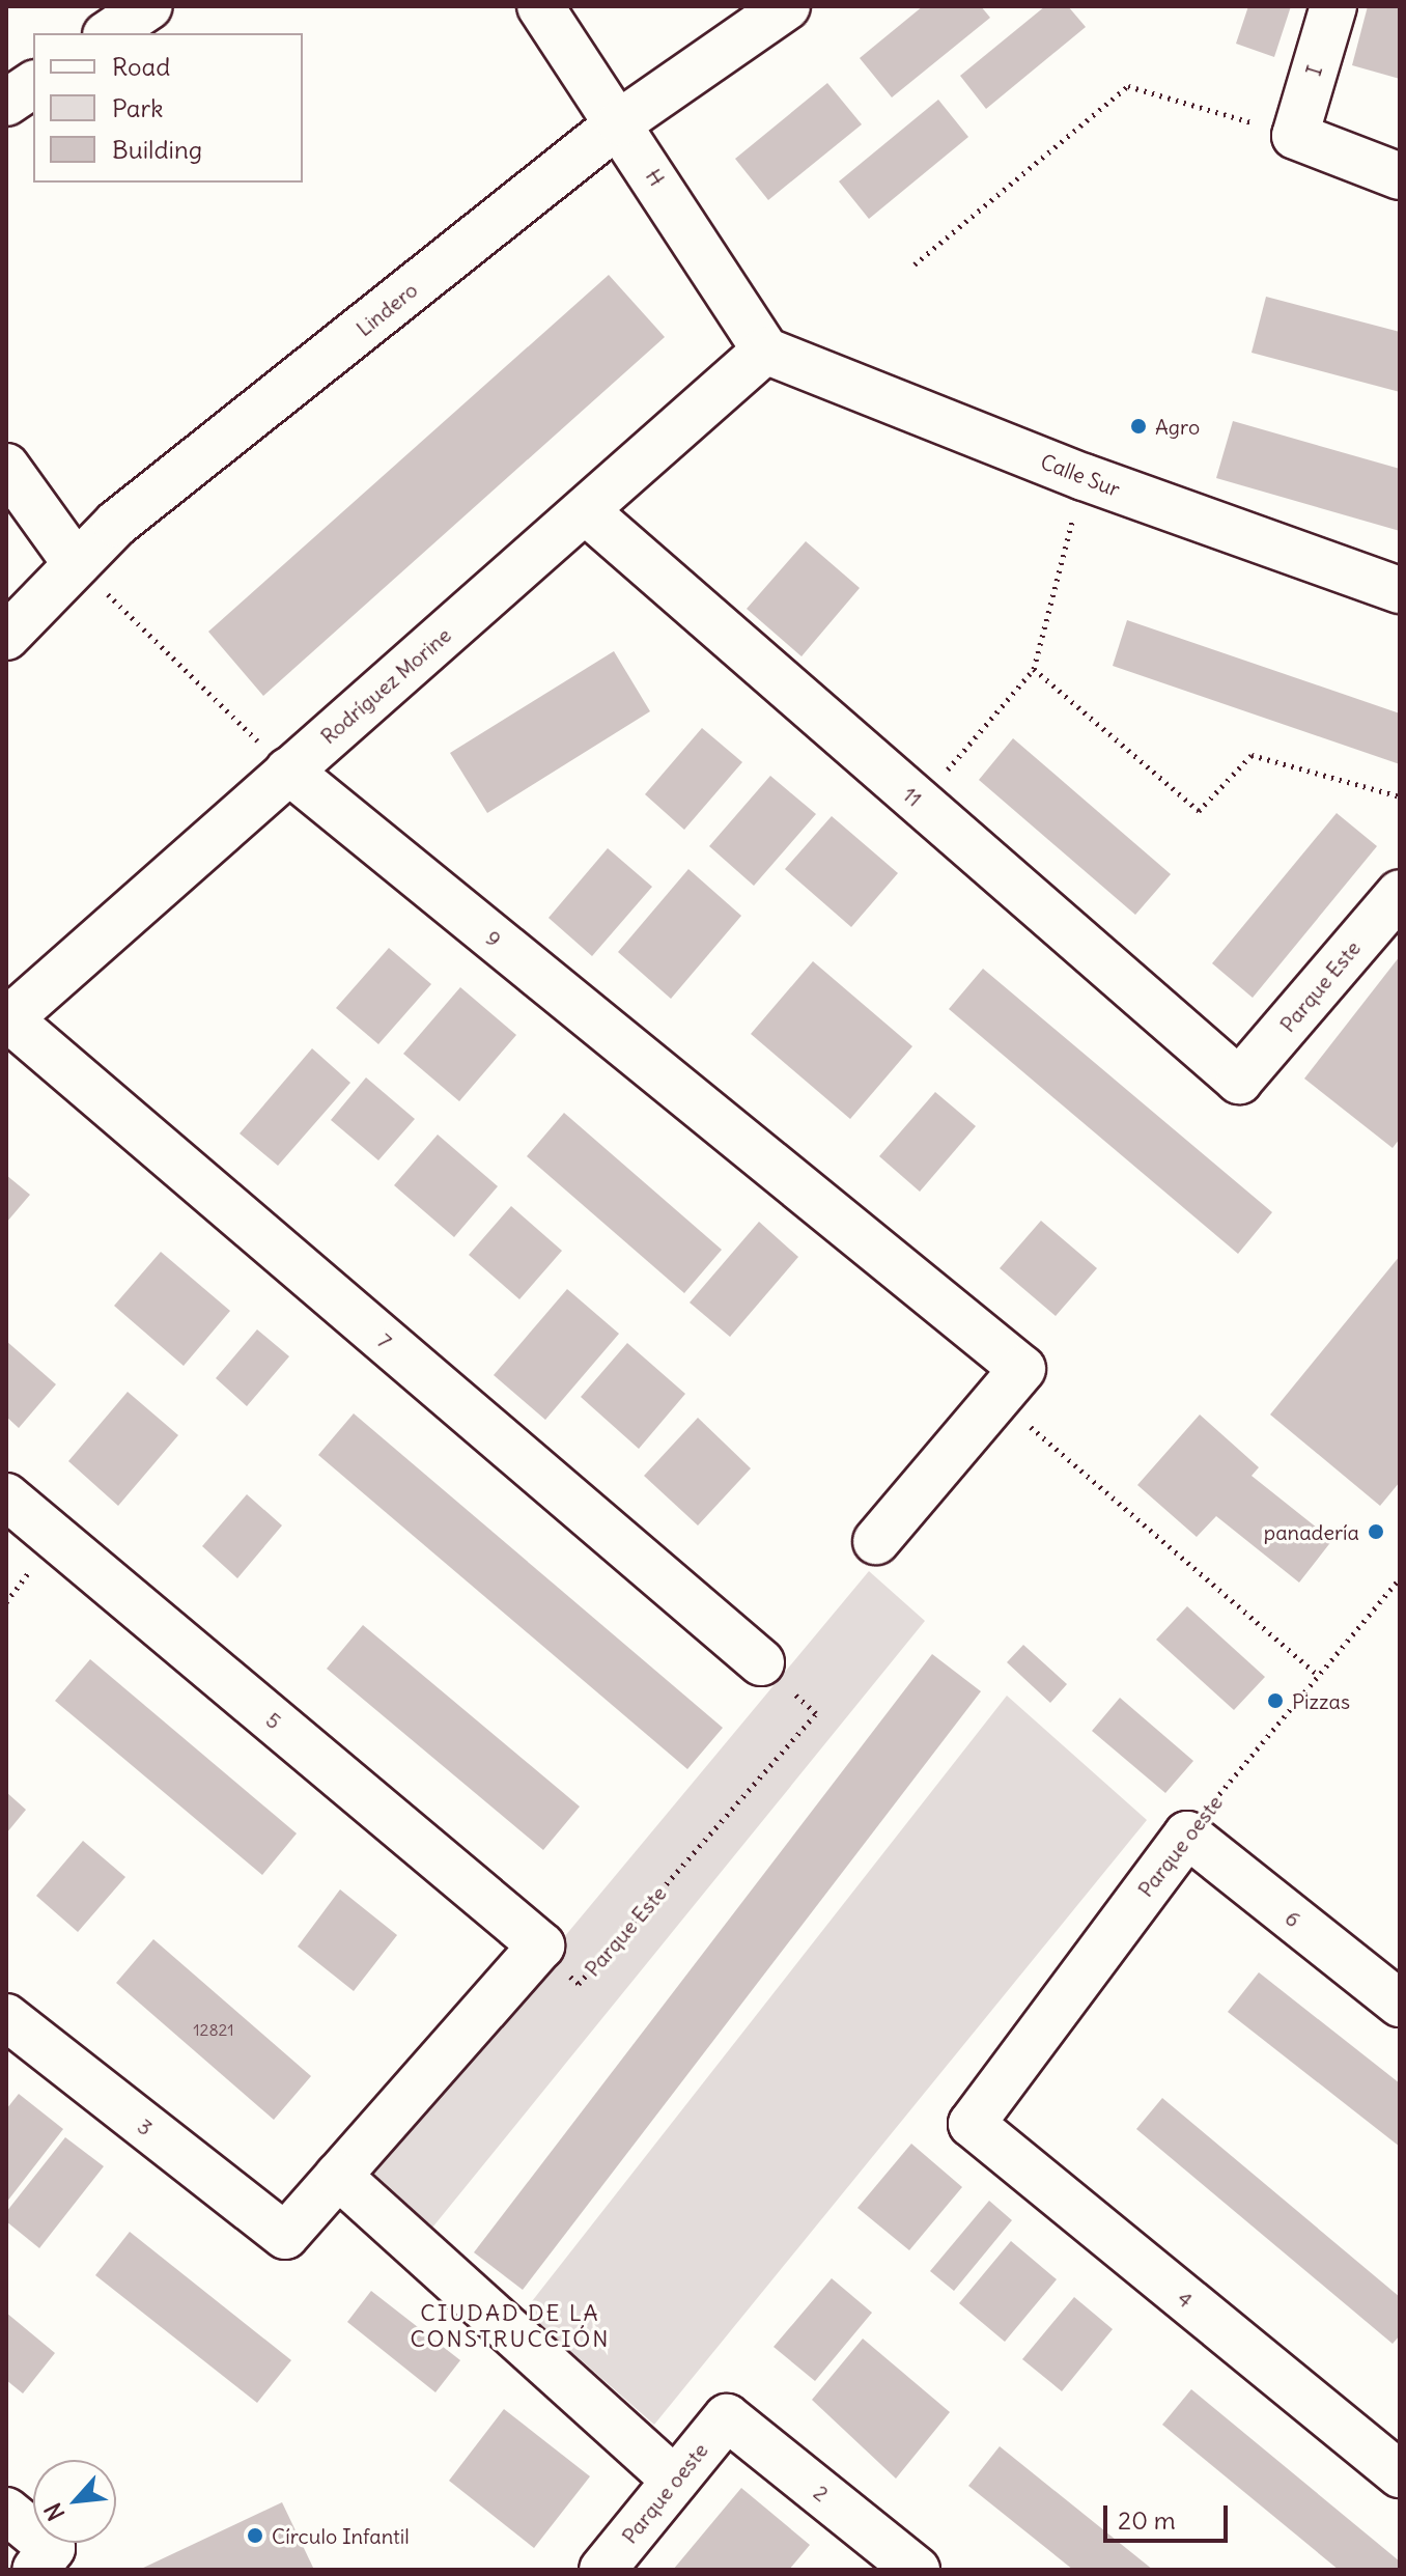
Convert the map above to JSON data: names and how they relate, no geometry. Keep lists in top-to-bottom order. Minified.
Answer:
{"streets":{"street":["I","H","Lindero","Calle Sur","Rodríguez Morine","11","9","Parque Este","7","5","Parque oeste","6","3","4","2"]},"crossings":[["H","Lindero"],["H","Calle Sur"],["H","Rodríguez Morine"],["Calle Sur","Rodríguez Morine"],["Rodríguez Morine","11"],["Rodríguez Morine","9"],["Rodríguez Morine","7"],["11","Parque Este"],["Parque Este","7"],["Parque Este","5"],["Parque oeste","6"],["Parque oeste","4"],["Parque oeste","2"]],"districts":["CIUDAD DE LA CONSTRUCCIÓN"],"places":["Agro","panadería","Pizzas","Círculo Infantil"],"house_numbers":["12821"],"legend":["Road","Park","Building"],"scale_bar":"20 m","north":"bottom left"}
